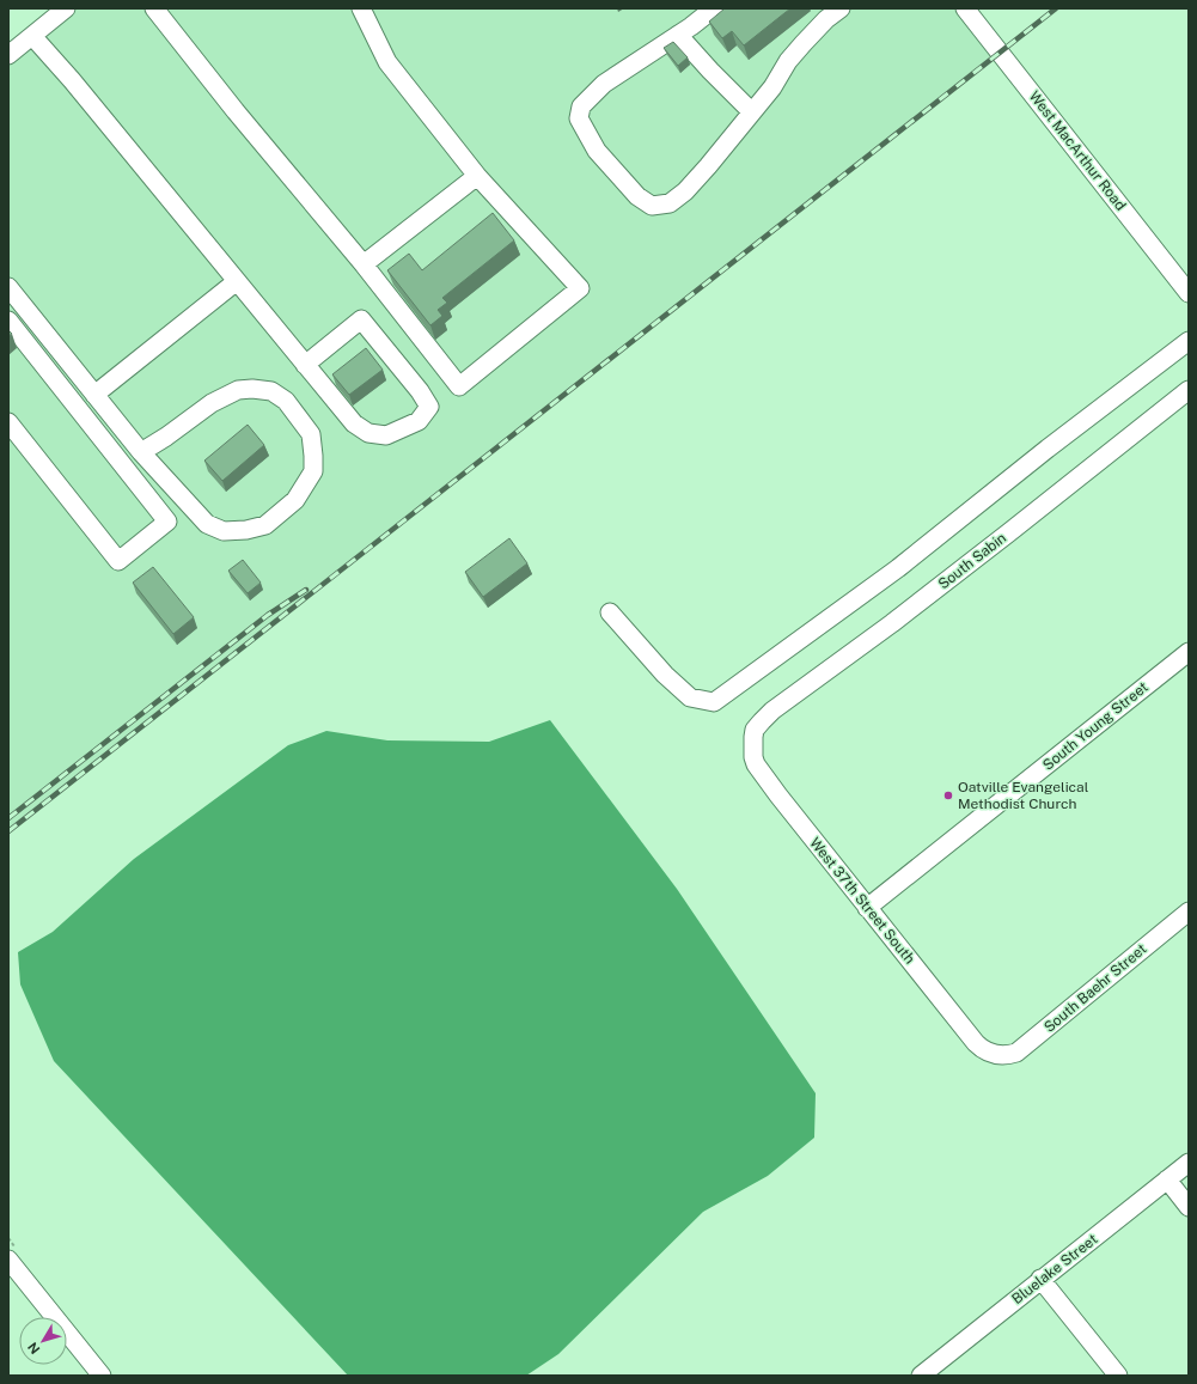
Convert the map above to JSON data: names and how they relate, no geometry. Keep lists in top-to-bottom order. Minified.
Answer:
{"streets":{"street":["West MacArthur Road","South Sabin","South Young Street","West 37th Street South","South Baehr Street","Bluelake Street"]},"crossings":[["South Sabin","West 37th Street South"],["South Young Street","West 37th Street South"],["West 37th Street South","South Baehr Street"]],"places":["Oatville Evangelical Methodist Church"],"north":"bottom left"}
